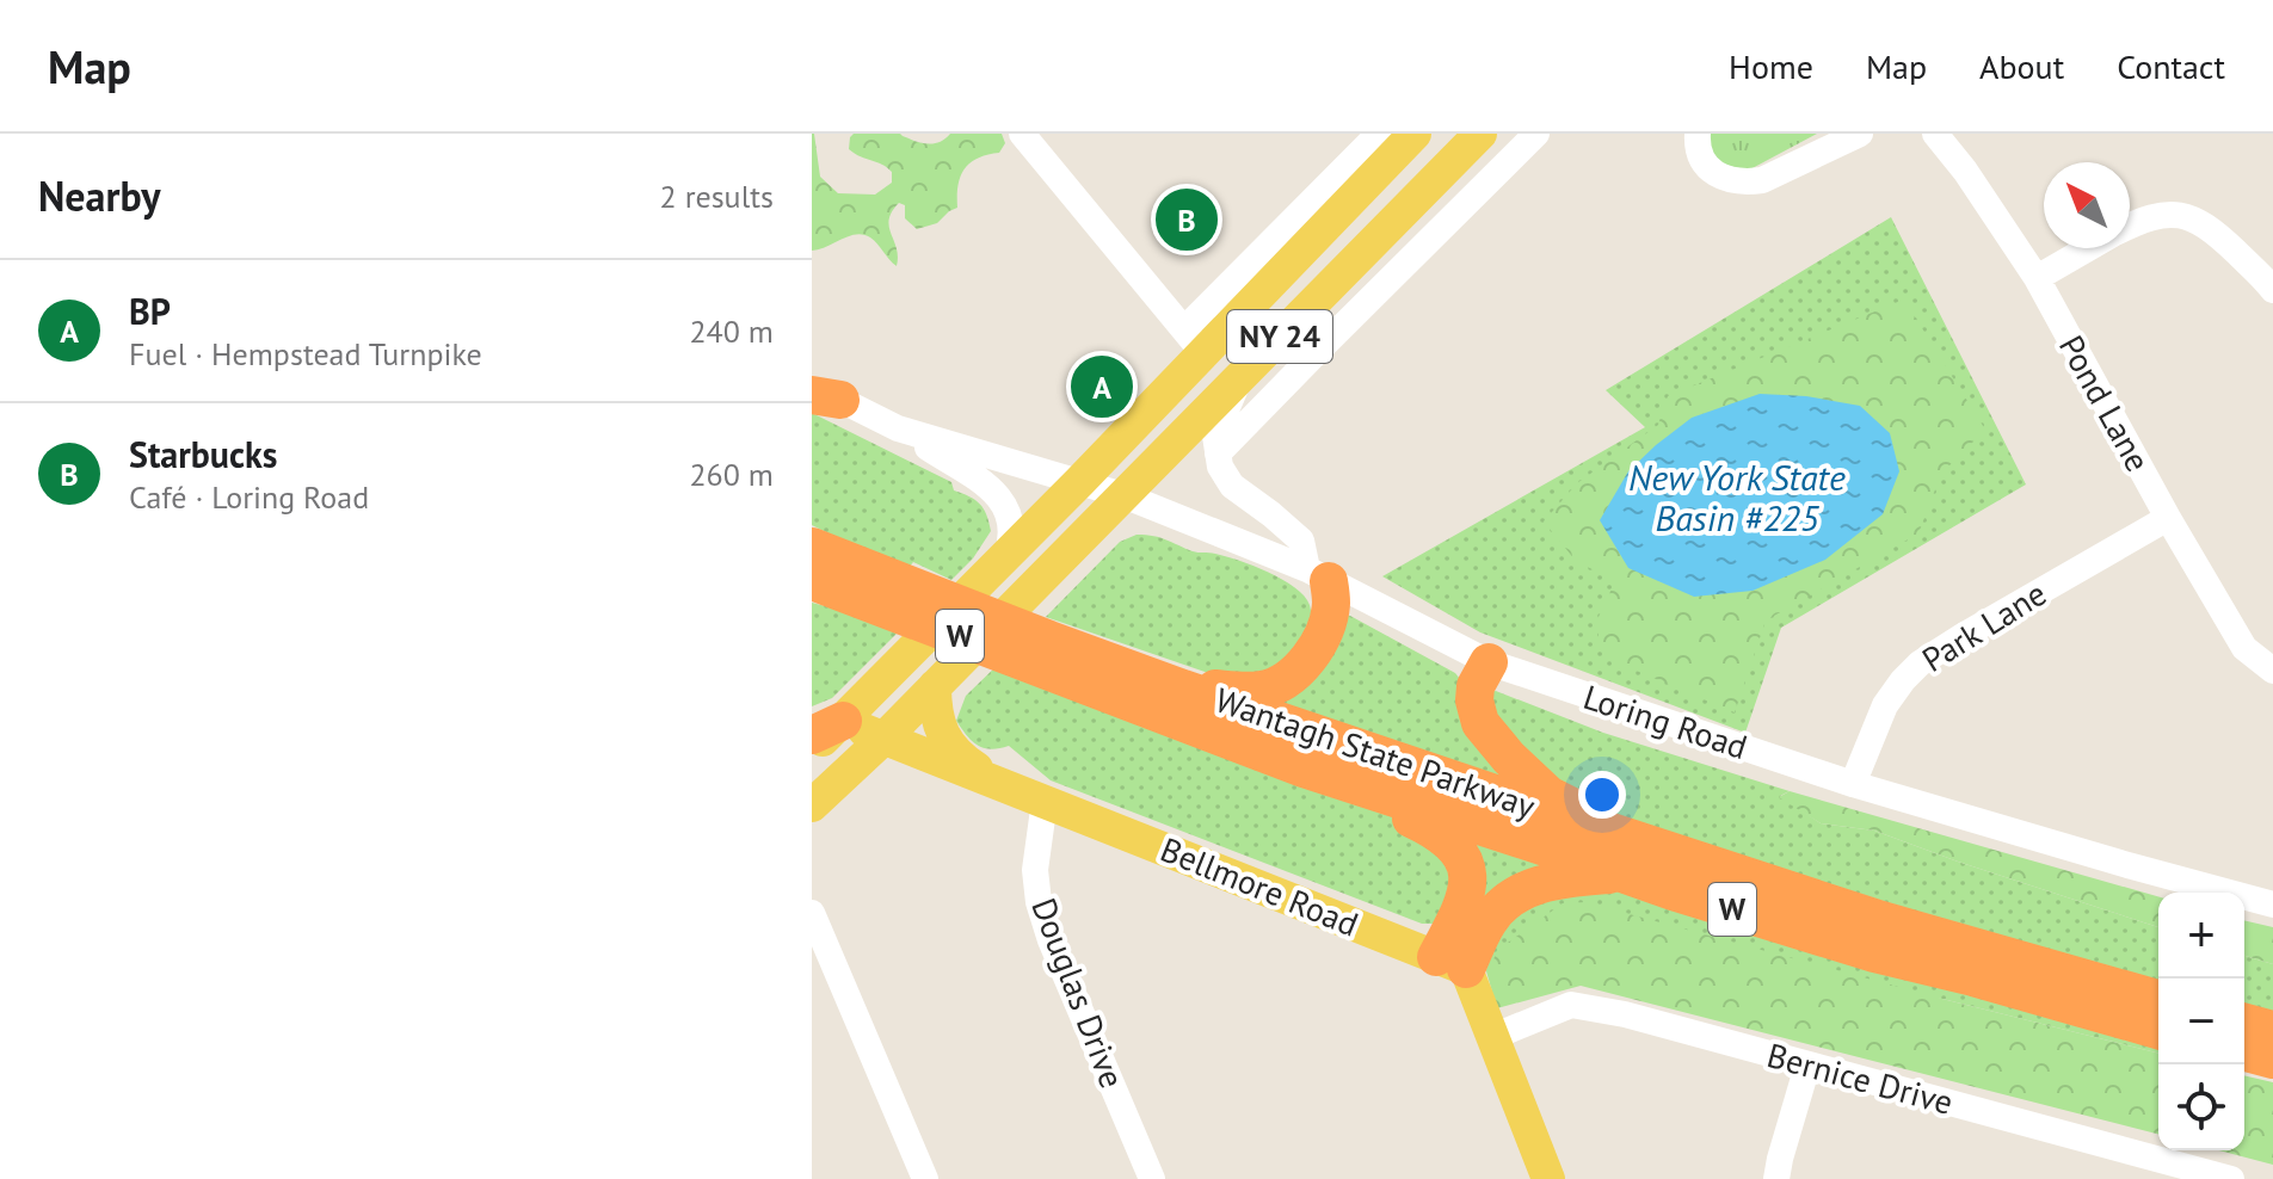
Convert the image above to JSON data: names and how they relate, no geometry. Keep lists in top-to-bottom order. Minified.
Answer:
{"streets":{"highway":["W","Wantagh State Parkway"],"main road":["NY 24","Bellmore Road"],"street":["Pond Lane","Park Lane","Loring Road","Douglas Drive","Bernice Drive"]},"crossings":[["NY 24","Loring Road"],["NY 24","Bellmore Road"],["Pond Lane","Park Lane"],["Park Lane","Loring Road"],["Bellmore Road","Douglas Drive"]],"water":["New York State Basin #225"],"north":"top left","page":{"header":"Map","nav":["Home","Map","About","Contact"],"heading":["Nearby","2 results"],"pins":["B","A"],"list":[{"mark":"A","name":"BP","note":"Fuel · Hempstead Turnpike","value":"240 m"},{"mark":"B","name":"Starbucks","note":"Café · Loring Road","value":"260 m"}],"map_buttons":["+","−"]}}
